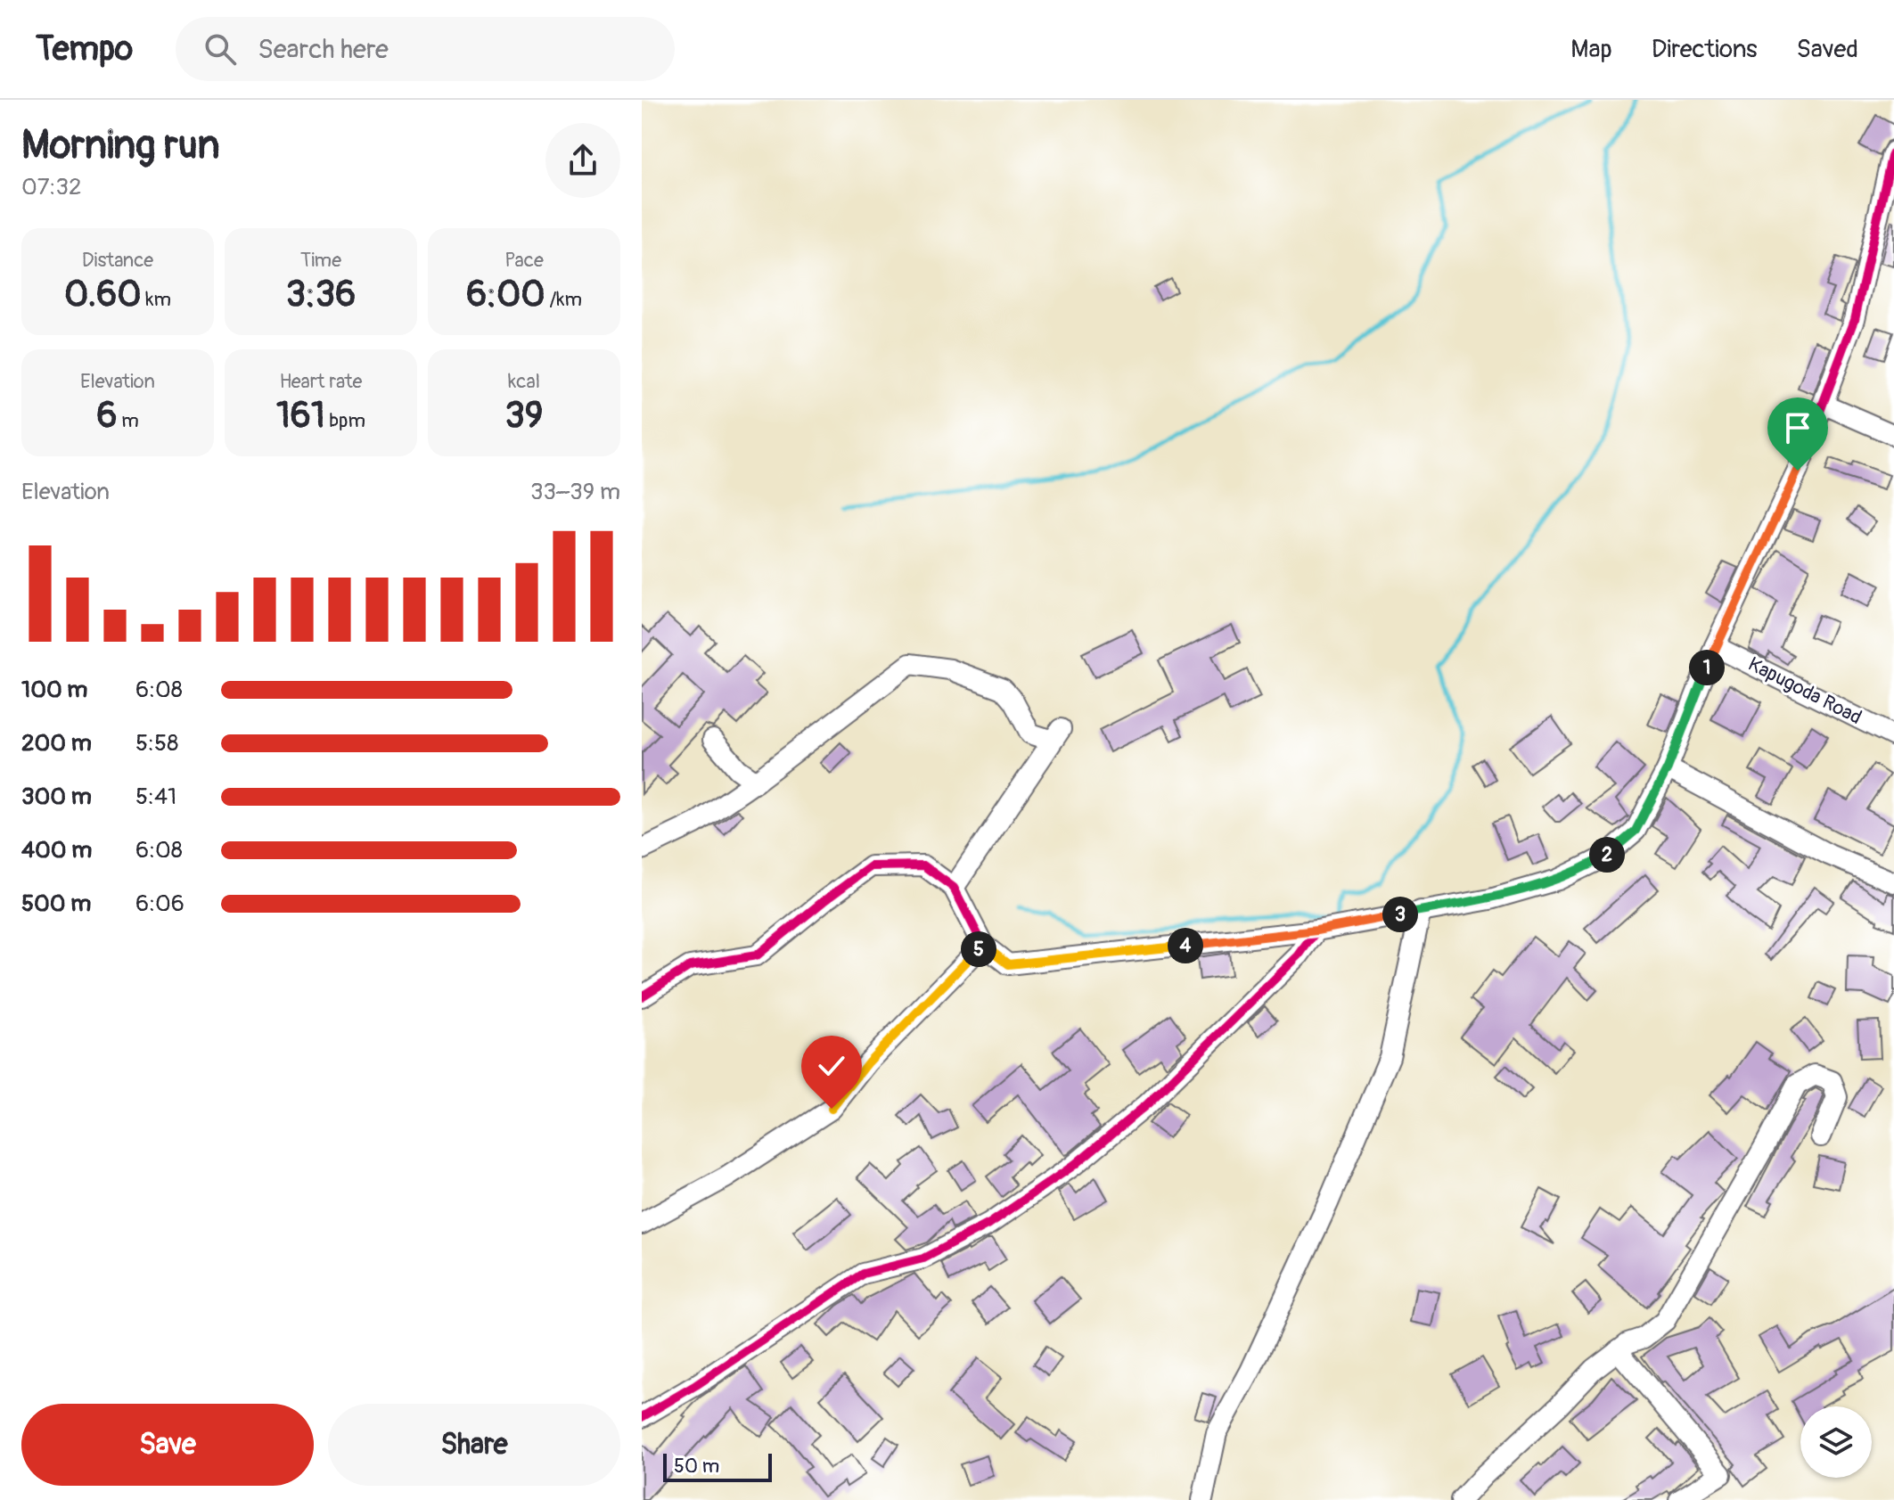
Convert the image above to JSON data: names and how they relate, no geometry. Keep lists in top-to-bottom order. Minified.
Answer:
{"streets":{"street":["Kapugoda Road"]},"scale_bar":"50 m","page":{"header":"Tempo","search":"Search here","nav":["Map","Directions","Saved"],"heading":["Morning run","07:32"],"stats":[["Distance","0.60 km"],["Time","3:36"],["Pace","6:00 /km"],["Elevation","6 m"],["Heart rate","161 bpm"],["kcal","39"]],"chart":["Elevation","33–39 m"],"pins":["1","2","3","4","5"],"list":[{"name":"100 m","note":"6:08"},{"name":"200 m","note":"5:58"},{"name":"300 m","note":"5:41"},{"name":"400 m","note":"6:08"},{"name":"500 m","note":"6:06"}],"buttons":["Save","Share"],"scale":"50 m"}}
